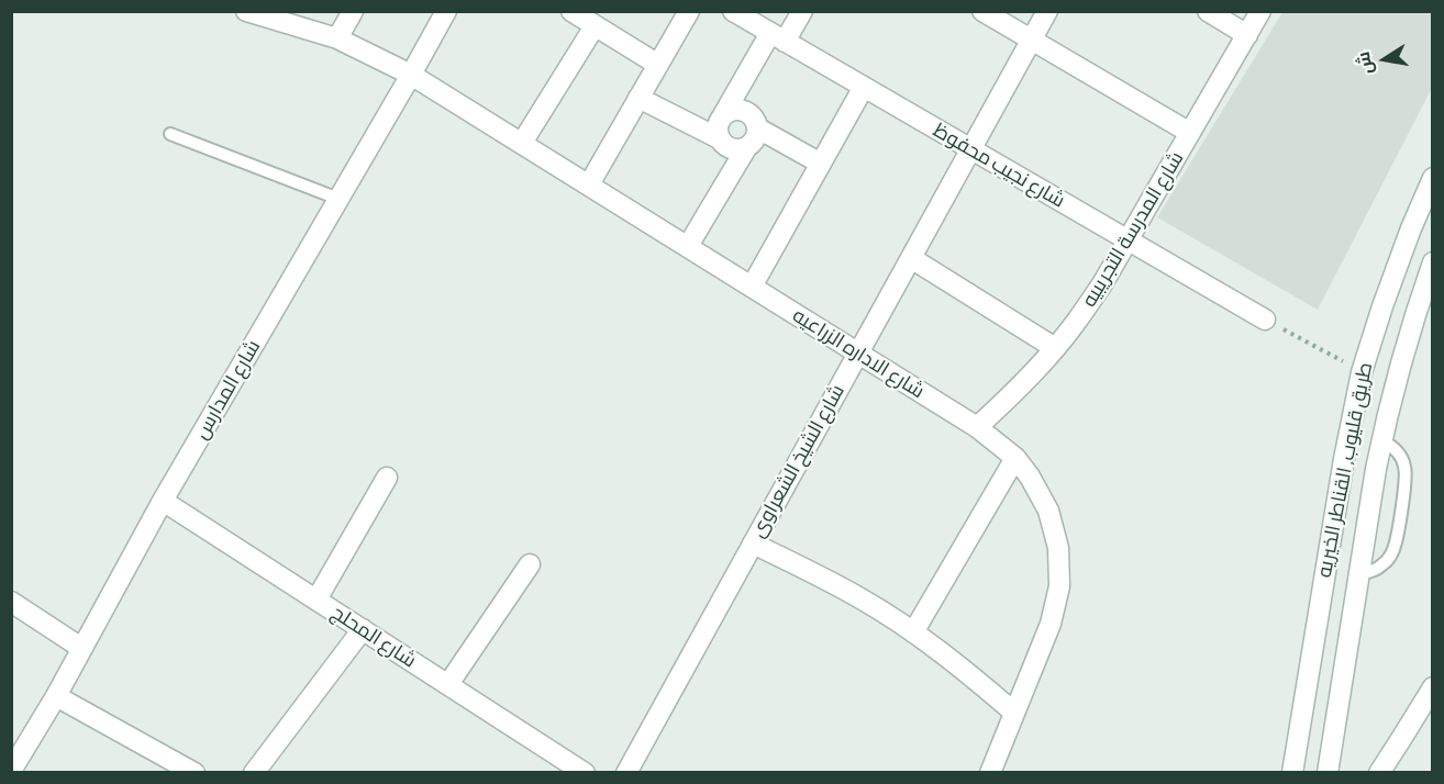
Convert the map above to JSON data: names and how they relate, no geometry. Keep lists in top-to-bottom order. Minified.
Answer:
{"streets":{"street":["شارع نجيب محفوظ","شارع المدرسة التجريبيه","شارع الاداره الزراعيه","شارع المدارس","شارع الشيخ الشعراوى","طريق قليوب, القناطر الخيريه","شارع المحلج"]},"crossings":[["شارع نجيب محفوظ","شارع المدرسة التجريبيه"],["شارع نجيب محفوظ","شارع الشيخ الشعراوى"],["شارع المدرسة التجريبيه","شارع الاداره الزراعيه"],["شارع الاداره الزراعيه","شارع المدارس"],["شارع الاداره الزراعيه","شارع الشيخ الشعراوى"],["شارع المدارس","شارع المحلج"]],"north":"left"}
